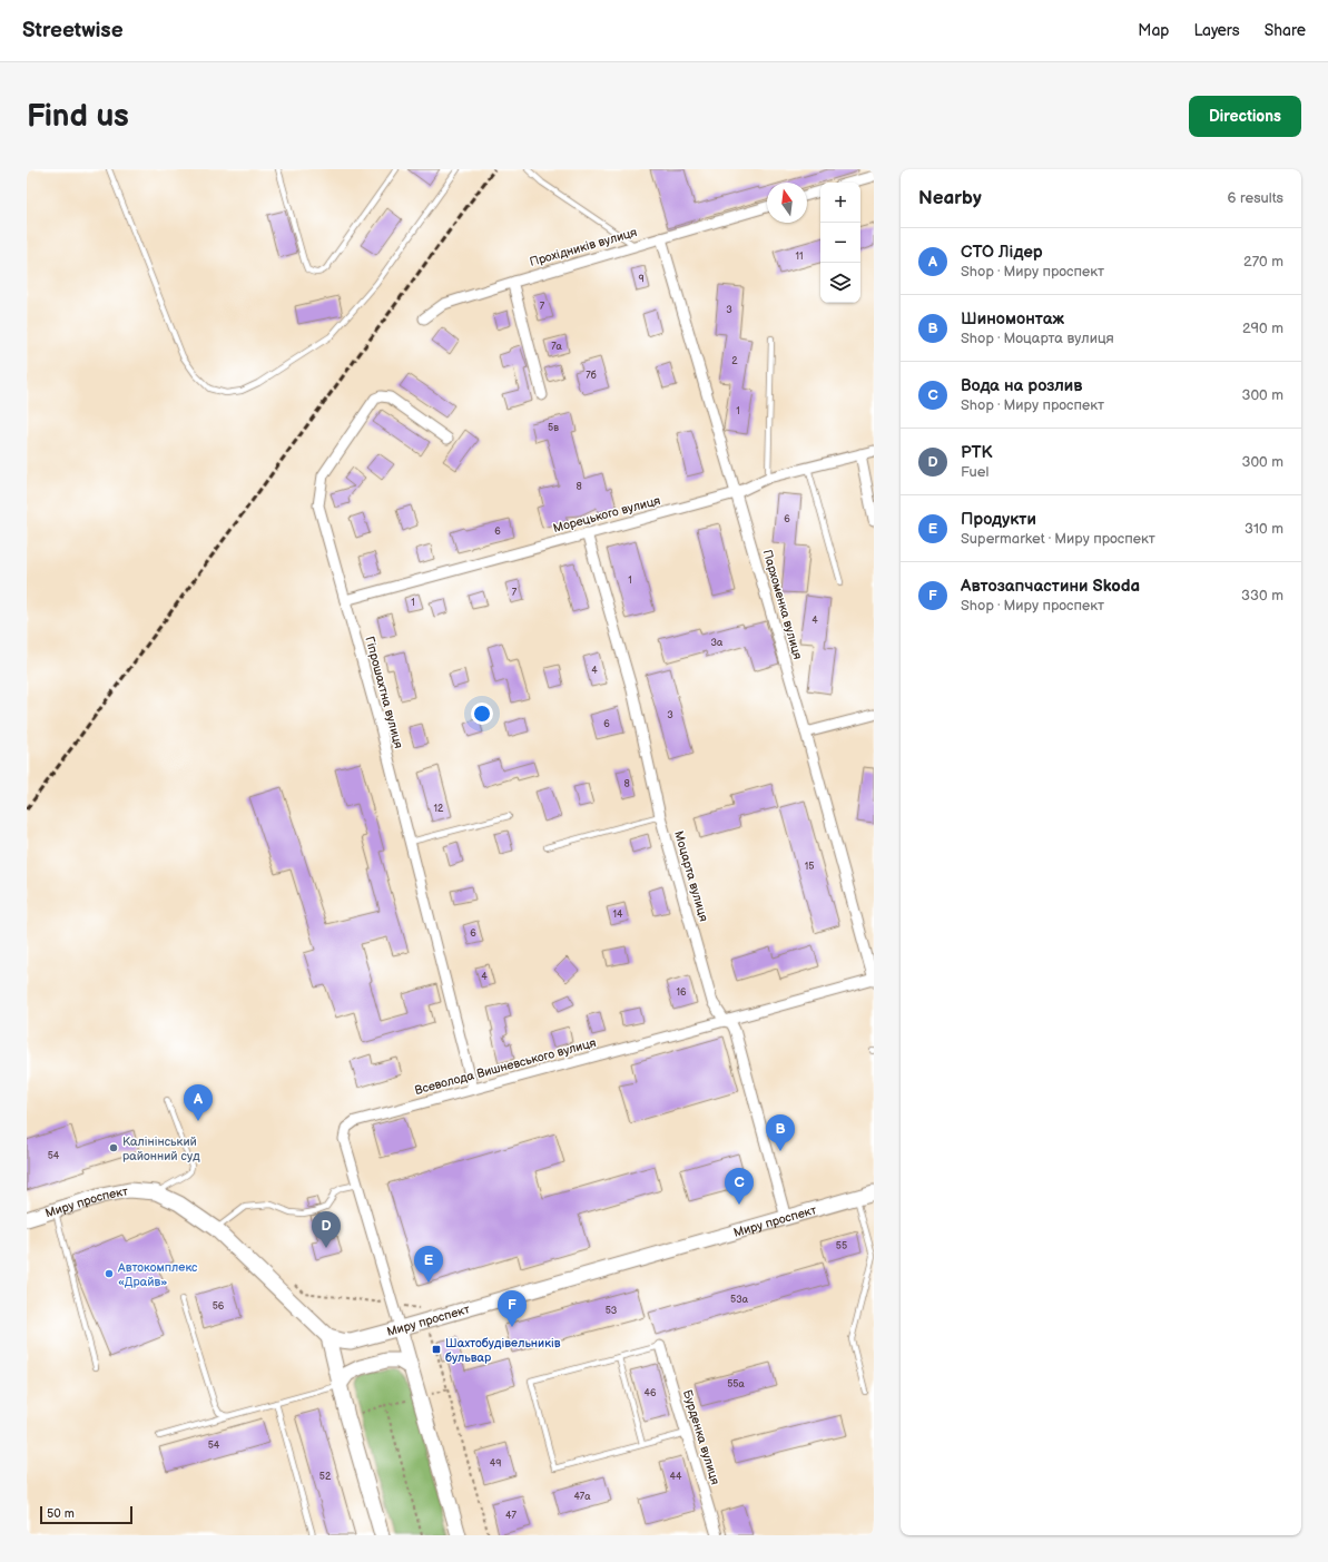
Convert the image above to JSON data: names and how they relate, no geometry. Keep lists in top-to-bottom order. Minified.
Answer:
{"streets":{"main road":["Миру проспект"],"street":["Прохідників вулиця","Морецького вулиця","Пархоменка вулиця","Гіпрошахтна вулиця","Моцарта вулиця","Всеволода Вишневського вулиця","Бурденка вулиця"]},"crossings":[["Прохідників вулиця","Пархоменка вулиця"],["Морецького вулиця","Пархоменка вулиця"],["Морецького вулиця","Гіпрошахтна вулиця"],["Морецького вулиця","Моцарта вулиця"],["Пархоменка вулиця","Всеволода Вишневського вулиця"],["Гіпрошахтна вулиця","Всеволода Вишневського вулиця"],["Моцарта вулиця","Всеволода Вишневського вулиця"],["Моцарта вулиця","Миру проспект"],["Всеволода Вишневського вулиця","Миру проспект"]],"places":{"other":["Калінінський районний суд","Автокомплекс «Драйв»"],"transit":["Шахтобудівельників бульвар"]},"house_numbers":["11","9","7","3","7а","2","7б","1","5в","8","6","6","1","7","1","4","3а","4","3","6","8","12","15","14","6","4","16","54","55","53а","56","53","55а","46","54","49","52","44","47а","47"],"scale_bar":"50 m","north":"top","page":{"header":"Streetwise","nav":["Map","Layers","Share"],"buttons":"Directions","title":"Find us","heading":["Nearby","6 results"],"map_buttons":["+","−"],"list":[{"mark":"A","name":"СТО Лідер","note":"Shop · Миру проспект","value":"270 m"},{"mark":"B","name":"Шиномонтаж","note":"Shop · Моцарта вулиця","value":"290 m"},{"mark":"C","name":"Вода на розлив","note":"Shop · Миру проспект","value":"300 m"},{"mark":"D","name":"РТК","note":"Fuel","value":"300 m"},{"mark":"E","name":"Продукти","note":"Supermarket · Миру проспект","value":"310 m"},{"mark":"F","name":"Автозапчастини Skoda","note":"Shop · Миру проспект","value":"330 m"}],"pins":["A","B","C","D","E","F"],"scale":"50 m"}}
